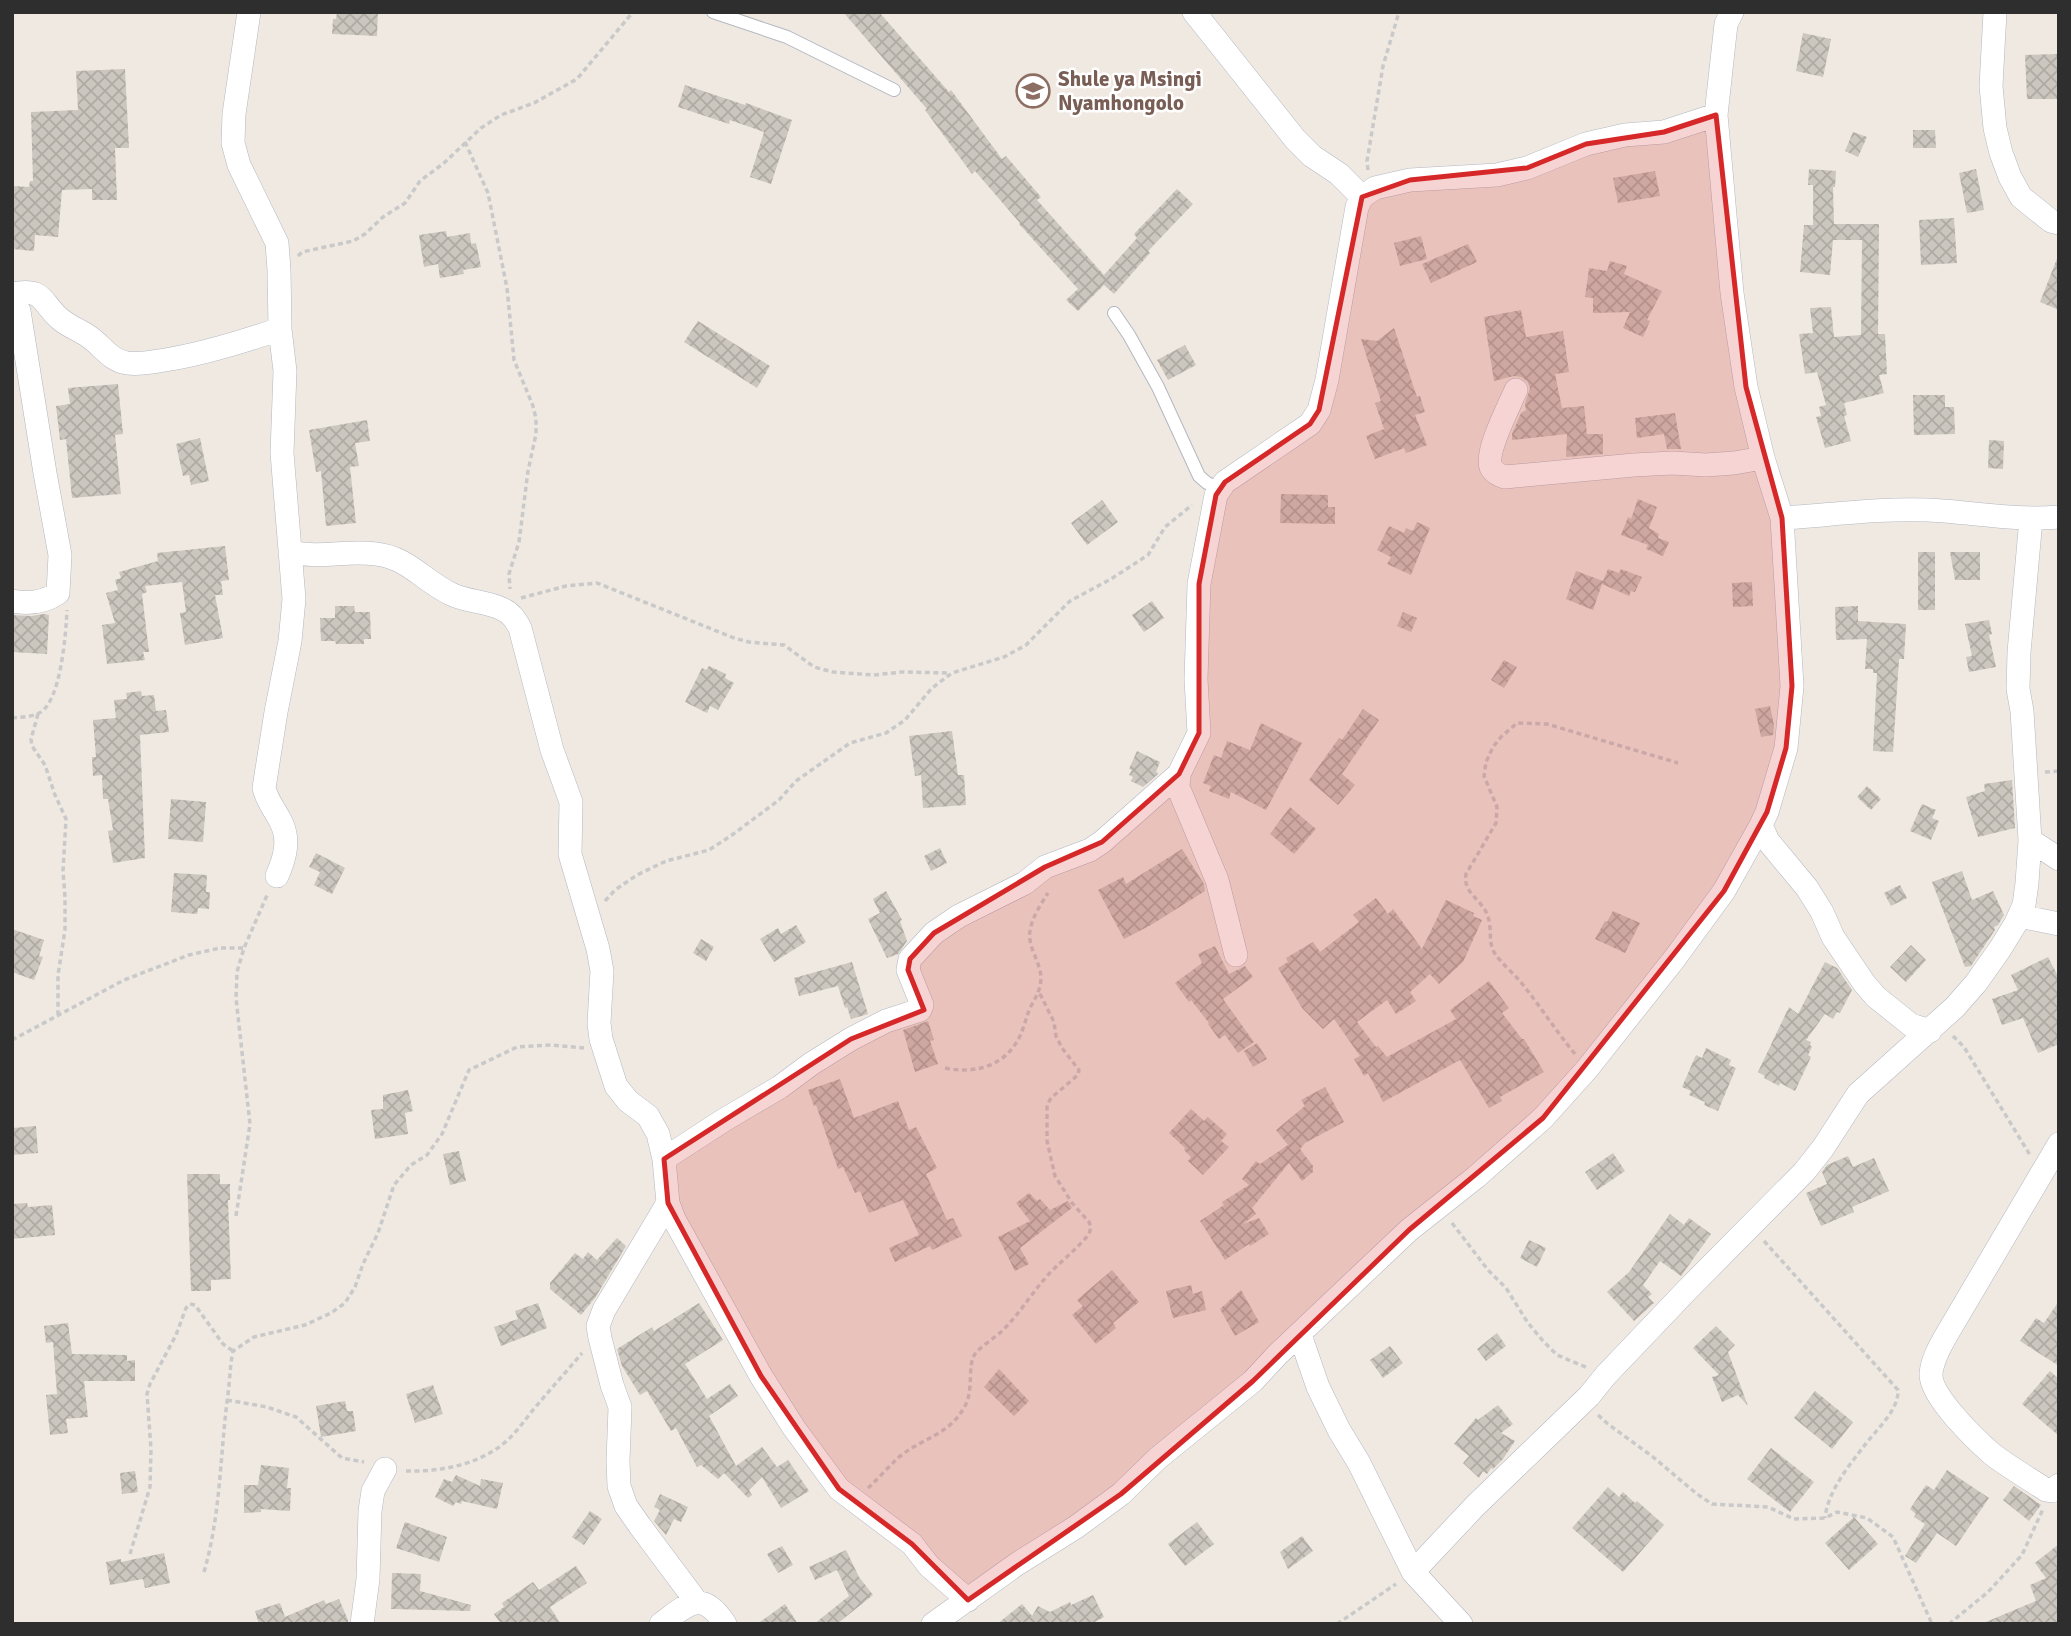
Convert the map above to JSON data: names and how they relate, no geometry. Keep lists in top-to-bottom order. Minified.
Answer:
{"places":{"school or university":["Shule ya Msingi Nyamhongolo"]}}
